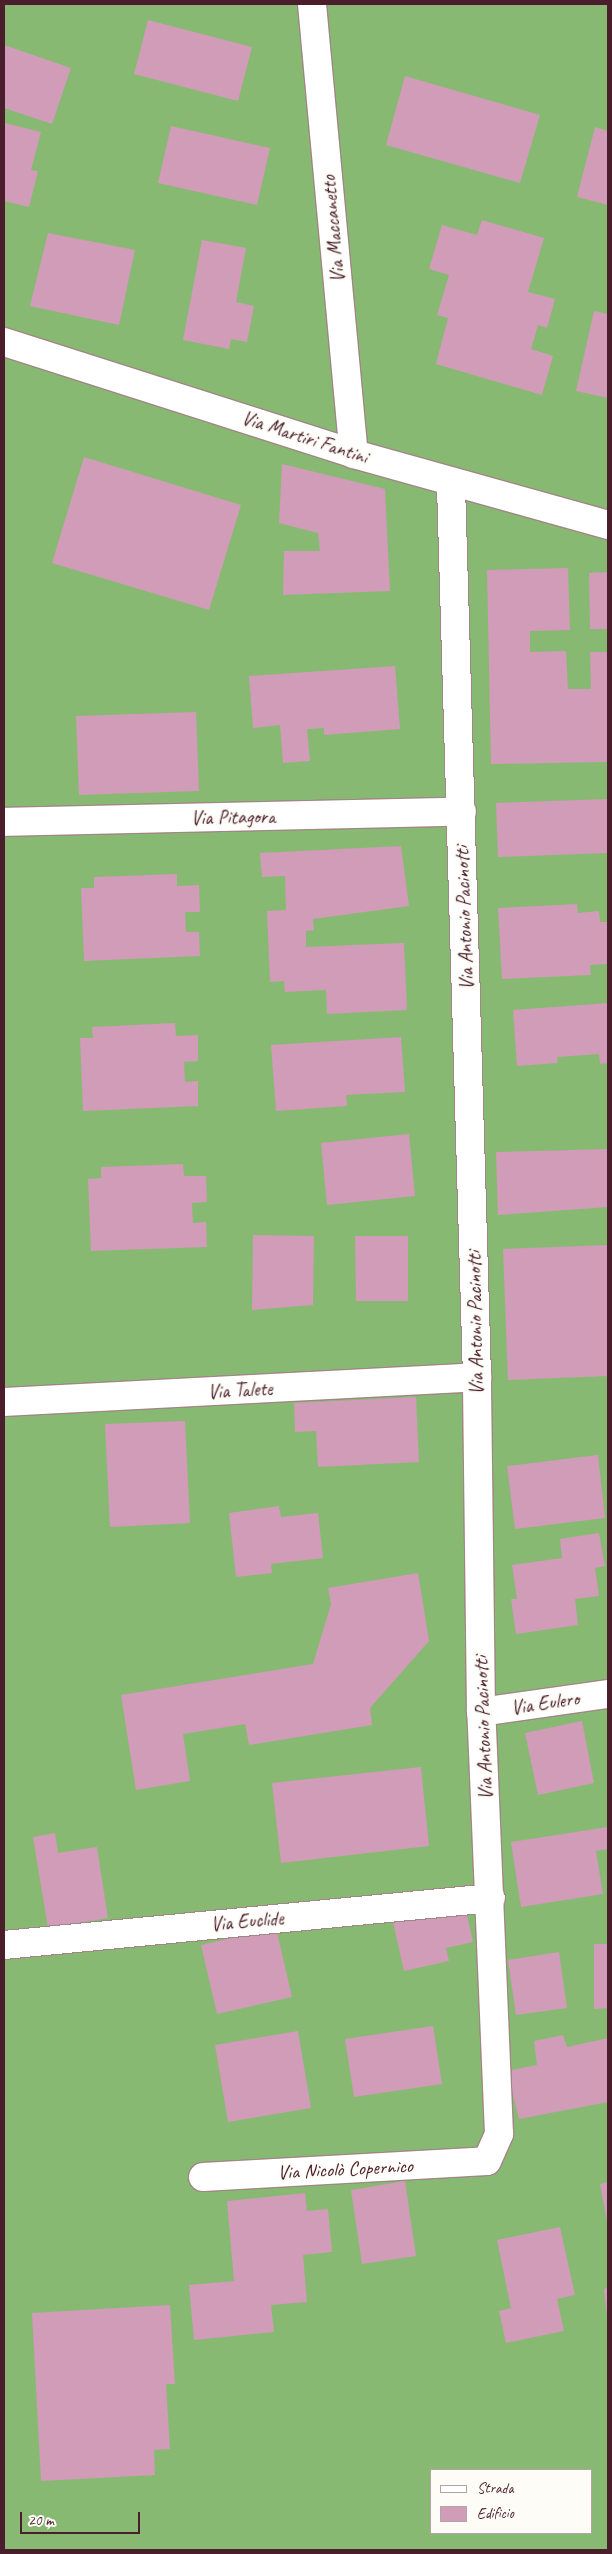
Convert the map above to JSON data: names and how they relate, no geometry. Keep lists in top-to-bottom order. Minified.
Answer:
{"streets":{"street":["Via Maccanetto","Via Martiri Fantini","Via Pitagora","Via Antonio Pacinotti","Via Talete","Via Eulero","Via Euclide","Via Nicolò Copernico"]},"crossings":[["Via Maccanetto","Via Martiri Fantini"],["Via Martiri Fantini","Via Antonio Pacinotti"],["Via Pitagora","Via Antonio Pacinotti"],["Via Antonio Pacinotti","Via Talete"],["Via Antonio Pacinotti","Via Eulero"],["Via Antonio Pacinotti","Via Euclide"],["Via Antonio Pacinotti","Via Nicolò Copernico"]],"legend":["Strada","Edificio"],"scale_bar":"20 m"}
